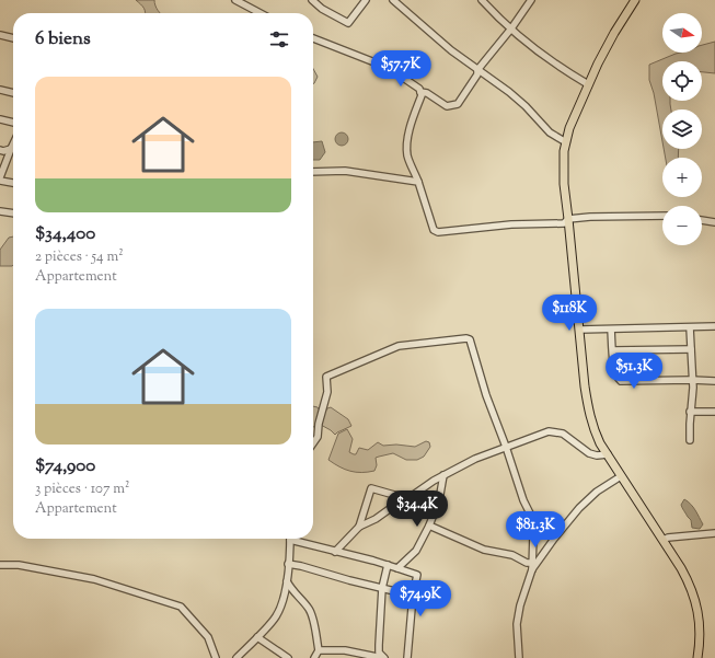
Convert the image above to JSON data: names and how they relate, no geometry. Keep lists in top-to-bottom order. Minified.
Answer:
{"north":"right","page":{"map_buttons":["+","−"],"heading":"6 biens","price":["$57.7K","$118K","$51.3K","$34.4K","$81.3K","$74.9K"],"list":[{"name":"$34,400","note":"2 pièces · 54 m² · Appartement"},{"name":"$74,900","note":"3 pièces · 107 m² · Appartement"}]}}
